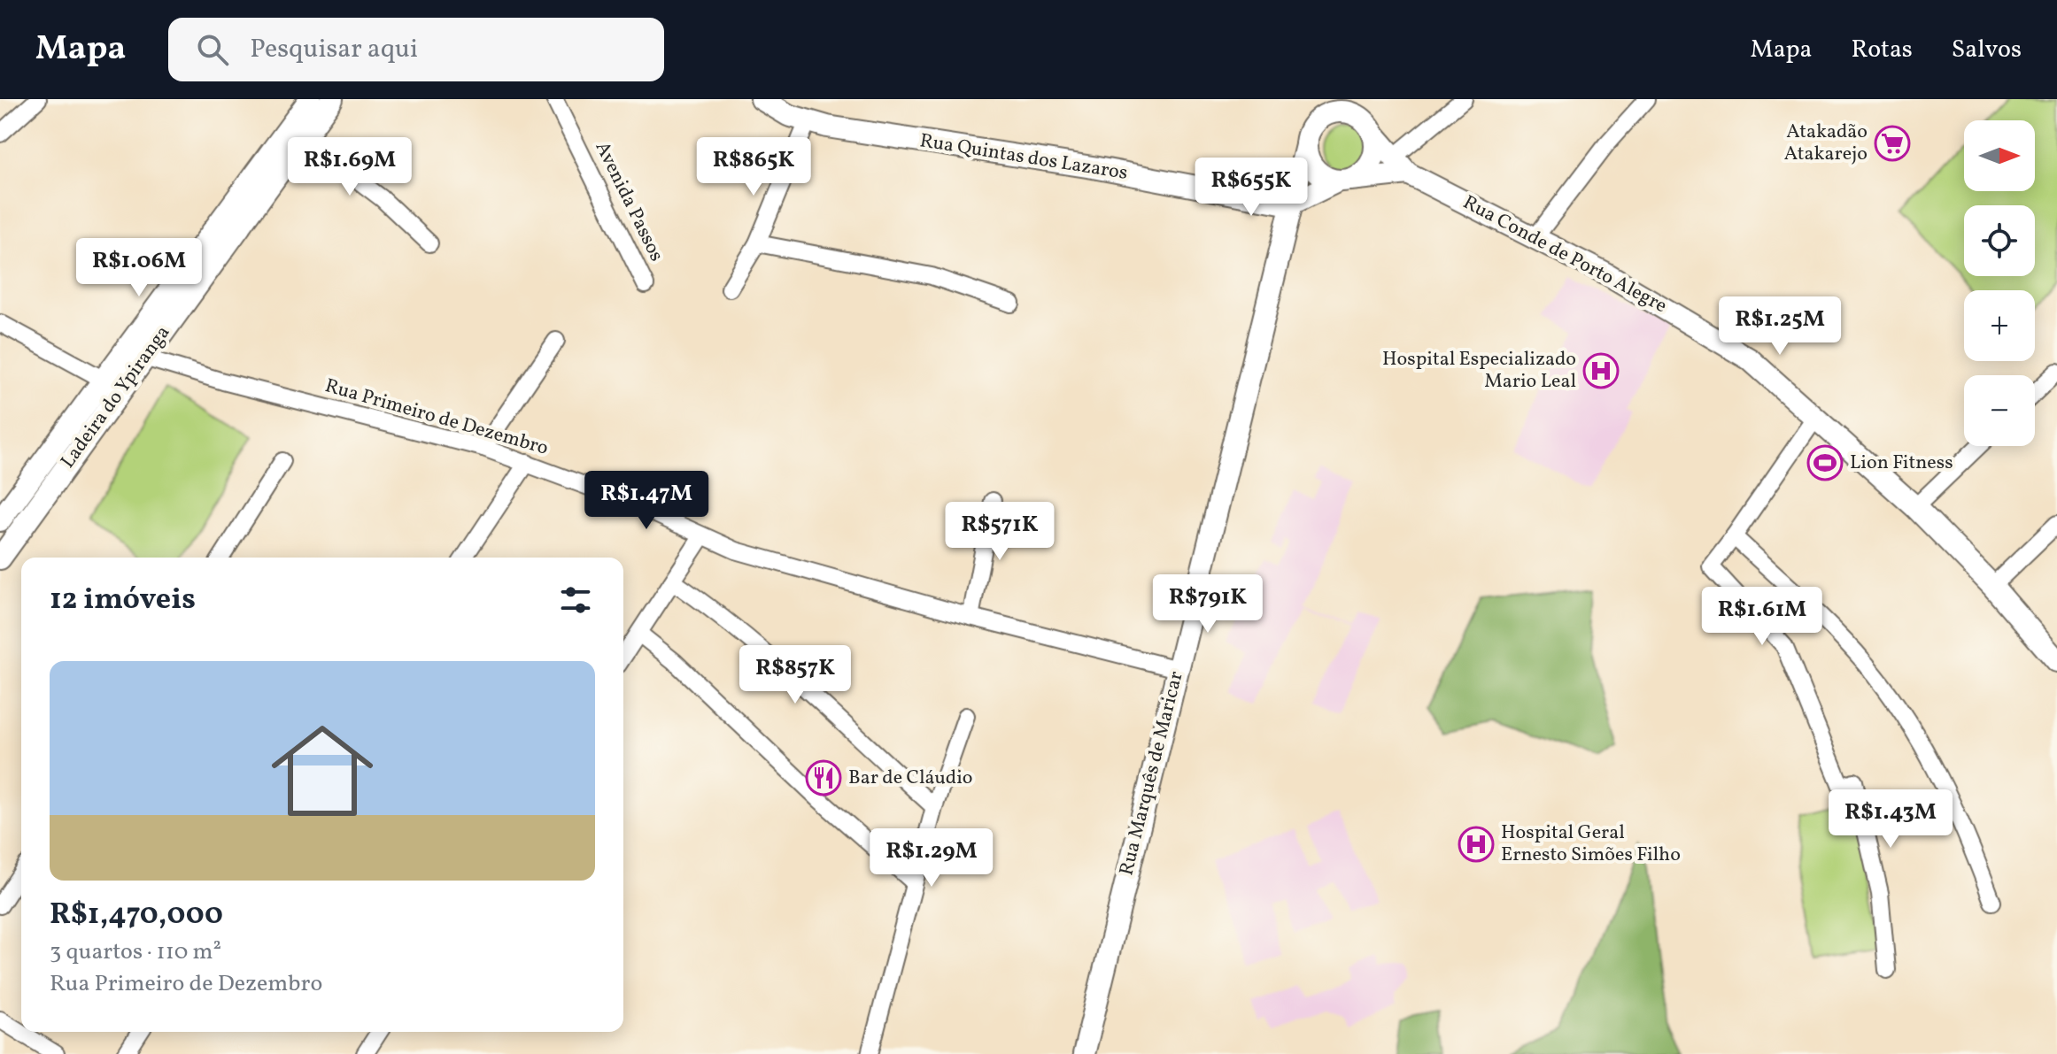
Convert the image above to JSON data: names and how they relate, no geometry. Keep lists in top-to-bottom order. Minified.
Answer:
{"streets":{"main road":["Rua Quintas dos Lazaros","Rua Conde de Porto Alegre","Ladeira do Ypiranga","Rua Marquês de Maricar"],"street":["Avenida Passos","Rua Primeiro de Dezembro"]},"crossings":[["Rua Quintas dos Lazaros","Rua Marquês de Maricar"],["Ladeira do Ypiranga","Rua Primeiro de Dezembro"],["Rua Primeiro de Dezembro","Rua Marquês de Maricar"]],"places":{"supermarket":["Atakadão Atakarejo"],"hospital":["Hospital Especializado Mario Leal","Hospital Geral Ernesto Simões Filho"],"sports":["Lion Fitness"],"restaurant":["Bar de Cláudio"]},"north":"right","page":{"header":"Mapa","search":"Pesquisar aqui","nav":["Mapa","Rotas","Salvos"],"map_buttons":["+","−"],"price":["R$1.69M","R$865K","R$655K","R$1.06M","R$1.25M","R$1.47M","R$571K","R$791K","R$1.61M","R$857K","R$1.43M","R$1.29M"],"heading":"12 imóveis","list":[{"name":"R$1,470,000","note":"3 quartos · 110 m² · Rua Primeiro de Dezembro"}]}}
